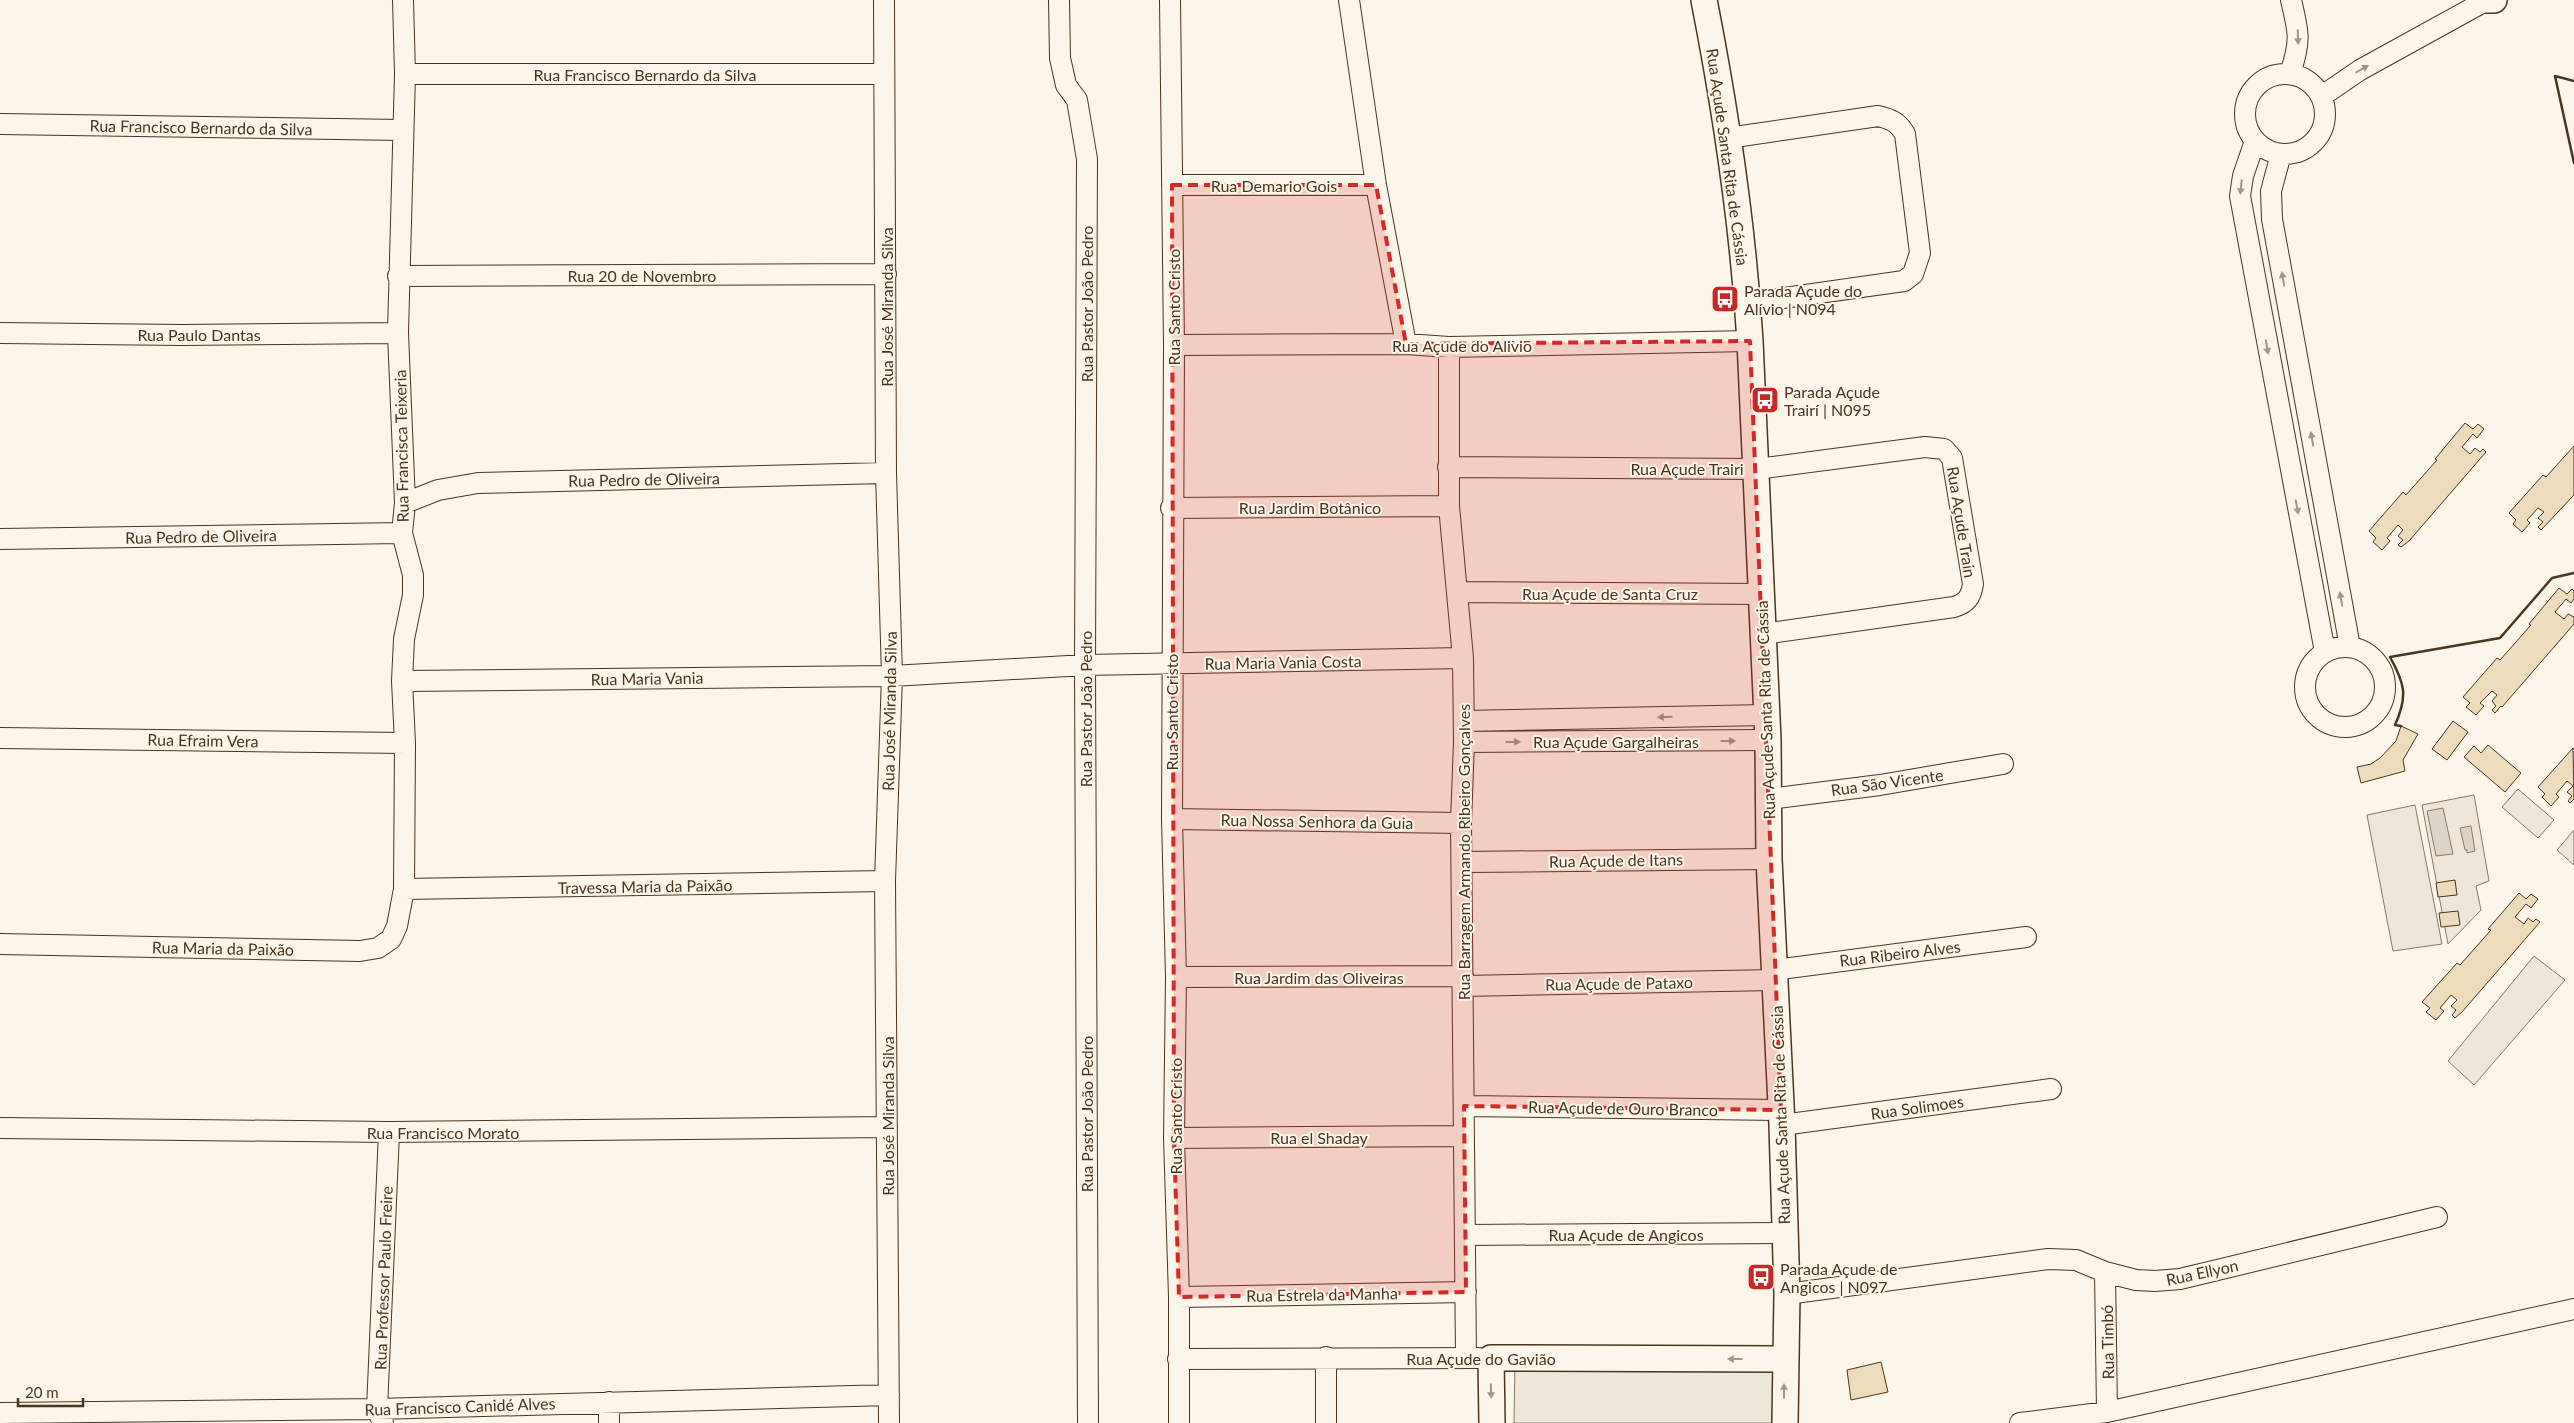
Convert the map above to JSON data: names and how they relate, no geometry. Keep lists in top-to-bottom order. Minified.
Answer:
{"streets":{"street":["Rua Francisco Bernardo da Silva","Rua Açude Santa Rita de Cássia","Rua Demario Gois","Rua 20 de Novembro","Rua Pastor João Pedro","Rua José Miranda Silva","Rua Santo Cristo","Rua Paulo Dantas","Rua Açude do Alivio","Rua Francisca Teixeria","Rua Açude Trairi","Rua Pedro de Oliveira","Rua Jardim Botânico","Rua Açude Train","Rua Açude de Santa Cruz","Rua Maria Vania Costa","Rua Maria Vania","Rua Efraim Vera","Rua Açude Gargalheiras","Rua São Vicente","Rua Nossa Senhora da Guia","Rua Barragem Armando Ribeiro Gonçalves","Rua Açude de Itans","Travessa Maria da Paixão","Rua Maria da Paixão","Rua Ribeiro Alves","Rua Jardim das Oliveiras","Rua Açude de Pataxo","Rua Solimoes","Rua Açude de Ouro Branco","Rua Francisco Morato","Rua el Shaday","Rua Açude de Angicos","Rua Ellyon","Rua Professor Paulo Freire","Rua Estrela da Manha","Rua Timbó","Rua Açude do Gavião","Rua Francisco Canidé Alves"]},"crossings":[["Rua Francisco Bernardo da Silva","Rua José Miranda Silva"],["Rua Francisco Bernardo da Silva","Rua Francisca Teixeria"],["Rua Açude Santa Rita de Cássia","Rua Açude do Alivio"],["Rua Açude Santa Rita de Cássia","Rua Açude Trairi"],["Rua Açude Santa Rita de Cássia","Rua Açude Train"],["Rua Açude Santa Rita de Cássia","Rua Açude de Santa Cruz"],["Rua Açude Santa Rita de Cássia","Rua Açude Gargalheiras"],["Rua Açude Santa Rita de Cássia","Rua São Vicente"],["Rua Açude Santa Rita de Cássia","Rua Açude de Itans"],["Rua Açude Santa Rita de Cássia","Rua Ribeiro Alves"],["Rua Açude Santa Rita de Cássia","Rua Açude de Pataxo"],["Rua Açude Santa Rita de Cássia","Rua Solimoes"],["Rua Açude Santa Rita de Cássia","Rua Açude de Ouro Branco"],["Rua Açude Santa Rita de Cássia","Rua Açude de Angicos"],["Rua Açude Santa Rita de Cássia","Rua Ellyon"],["Rua Açude Santa Rita de Cássia","Rua Açude do Gavião"],["Rua Demario Gois","Rua Santo Cristo"],["Rua 20 de Novembro","Rua José Miranda Silva"],["Rua 20 de Novembro","Rua Francisca Teixeria"],["Rua Pastor João Pedro","Rua Maria Vania Costa"],["Rua José Miranda Silva","Rua Pedro de Oliveira"],["Rua José Miranda Silva","Rua Maria Vania Costa"],["Rua José Miranda Silva","Rua Maria Vania"],["Rua José Miranda Silva","Travessa Maria da Paixão"],["Rua José Miranda Silva","Rua Francisco Morato"],["Rua José Miranda Silva","Rua Francisco Canidé Alves"],["Rua Santo Cristo","Rua Açude do Alivio"],["Rua Santo Cristo","Rua Jardim Botânico"],["Rua Santo Cristo","Rua Maria Vania Costa"],["Rua Santo Cristo","Rua Nossa Senhora da Guia"],["Rua Santo Cristo","Rua Jardim das Oliveiras"],["Rua Santo Cristo","Rua el Shaday"],["Rua Santo Cristo","Rua Estrela da Manha"],["Rua Santo Cristo","Rua Açude do Gavião"],["Rua Paulo Dantas","Rua Francisca Teixeria"],["Rua Açude do Alivio","Rua Barragem Armando Ribeiro Gonçalves"],["Rua Francisca Teixeria","Rua Pedro de Oliveira"],["Rua Francisca Teixeria","Rua Maria Vania"],["Rua Francisca Teixeria","Rua Efraim Vera"],["Rua Francisca Teixeria","Travessa Maria da Paixão"],["Rua Francisca Teixeria","Rua Maria da Paixão"],["Rua Açude Trairi","Rua Açude Train"],["Rua Açude Trairi","Rua Barragem Armando Ribeiro Gonçalves"],["Rua Jardim Botânico","Rua Barragem Armando Ribeiro Gonçalves"],["Rua Açude de Santa Cruz","Rua Barragem Armando Ribeiro Gonçalves"],["Rua Maria Vania Costa","Rua Maria Vania"],["Rua Maria Vania Costa","Rua Barragem Armando Ribeiro Gonçalves"],["Rua Açude Gargalheiras","Rua Barragem Armando Ribeiro Gonçalves"],["Rua Nossa Senhora da Guia","Rua Barragem Armando Ribeiro Gonçalves"],["Rua Barragem Armando Ribeiro Gonçalves","Rua Açude de Itans"],["Rua Barragem Armando Ribeiro Gonçalves","Rua Jardim das Oliveiras"],["Rua Barragem Armando Ribeiro Gonçalves","Rua Açude de Pataxo"],["Rua Barragem Armando Ribeiro Gonçalves","Rua Açude de Ouro Branco"],["Rua Barragem Armando Ribeiro Gonçalves","Rua el Shaday"],["Rua Barragem Armando Ribeiro Gonçalves","Rua Açude de Angicos"],["Rua Barragem Armando Ribeiro Gonçalves","Rua Estrela da Manha"],["Rua Barragem Armando Ribeiro Gonçalves","Rua Açude do Gavião"],["Travessa Maria da Paixão","Rua Maria da Paixão"],["Rua Ribeiro Alves","Rua Açude de Pataxo"],["Rua Jardim das Oliveiras","Rua Açude de Pataxo"],["Rua Solimoes","Rua Açude de Ouro Branco"],["Rua Francisco Morato","Rua Professor Paulo Freire"],["Rua Ellyon","Rua Timbó"],["Rua Professor Paulo Freire","Rua Francisco Canidé Alves"]],"one_way":["Rua Açude do Gavião"],"places":{"bus stop":["Parada Açude do Alívio | N094","Parada Açude Trairí | N095","Parada Açude de Angicos | N097"]},"scale_bar":"20 m"}
